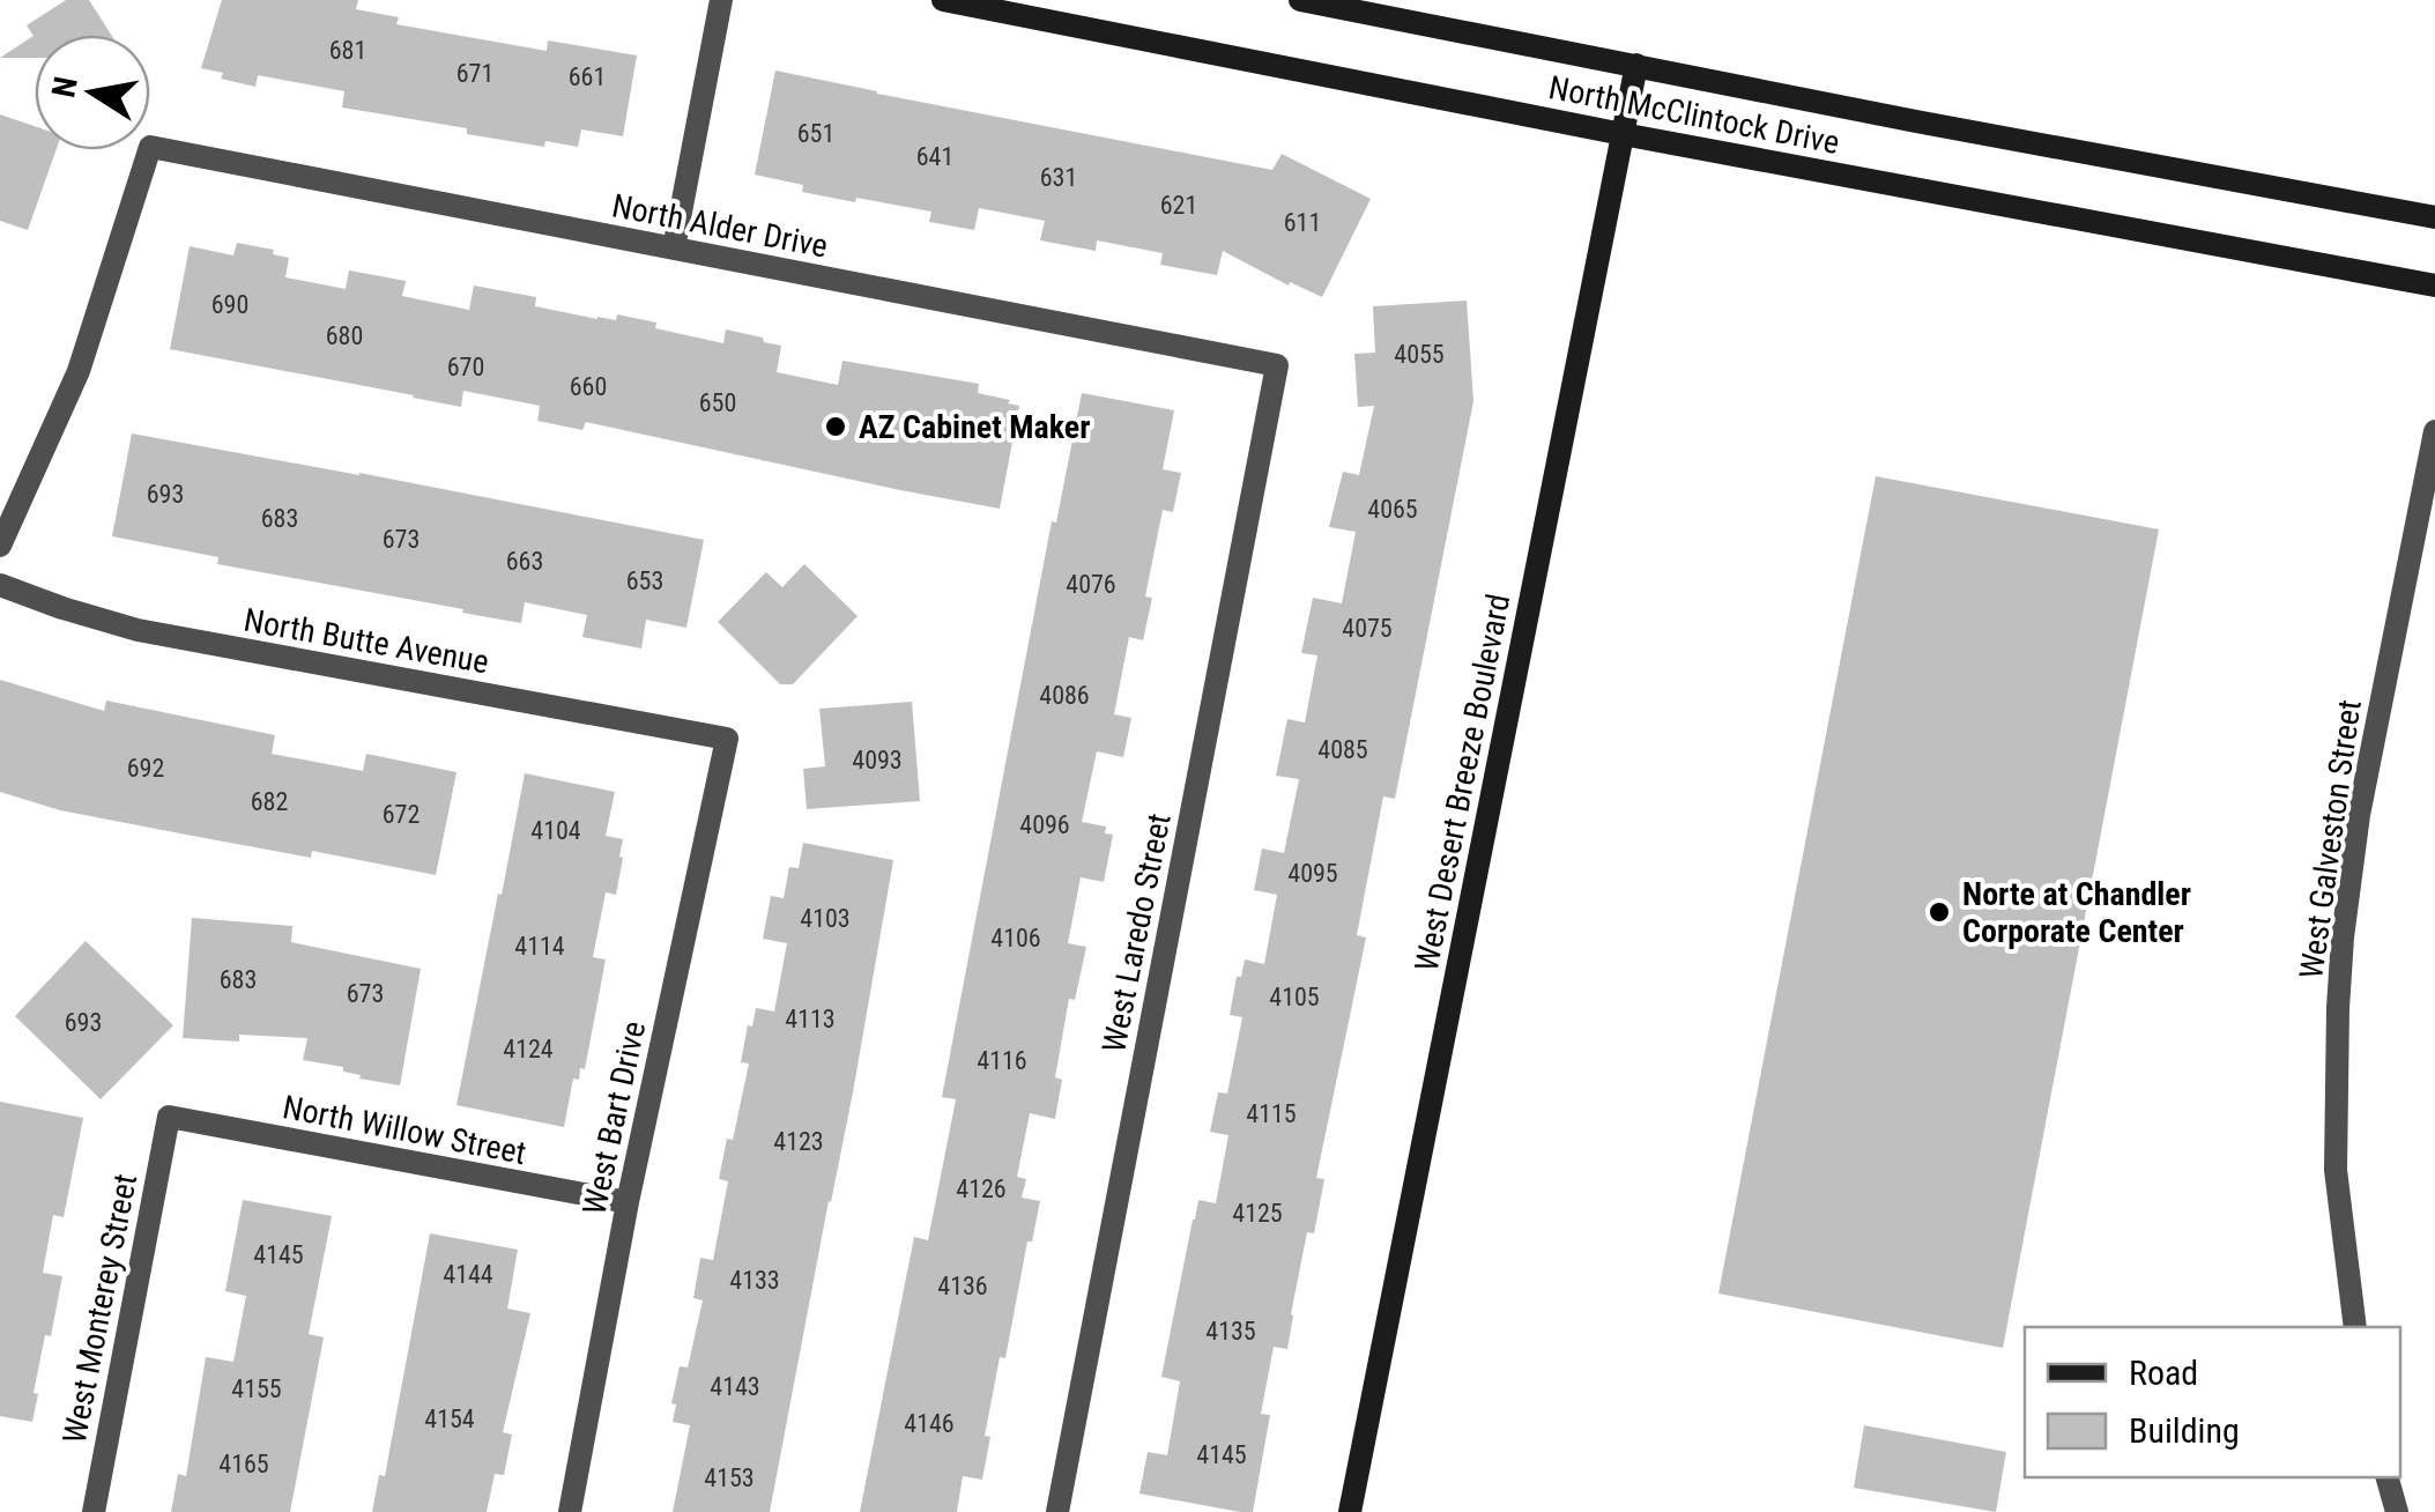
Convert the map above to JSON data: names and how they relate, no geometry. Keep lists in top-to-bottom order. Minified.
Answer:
{"streets":{"main road":["North McClintock Drive","West Desert Breeze Boulevard"],"street":["North Alder Drive","North Butte Avenue","West Galveston Street","West Laredo Street","West Bart Drive","North Willow Street","West Monterey Street"]},"crossings":[["North McClintock Drive","West Desert Breeze Boulevard"],["North Alder Drive","West Laredo Street"],["North Butte Avenue","West Bart Drive"],["West Bart Drive","North Willow Street"],["North Willow Street","West Monterey Street"]],"places":["AZ Cabinet Maker","Norte at Chandler Corporate Center"],"house_numbers":["681","671","661","651","641","631","621","611","690","680","4055","670","660","650","693","4065","683","673","663","653","4076","4075","4086","4085","4093","692","682","672","4096","4104","4095","4103","4106","4114","683","673","4105","4113","693","4124","4116","4115","4123","4126","4125","4145","4144","4133","4136","4135","4143","4155","4154","4146","4145","4165","4153"],"legend":["Road","Building"],"north":"left"}
